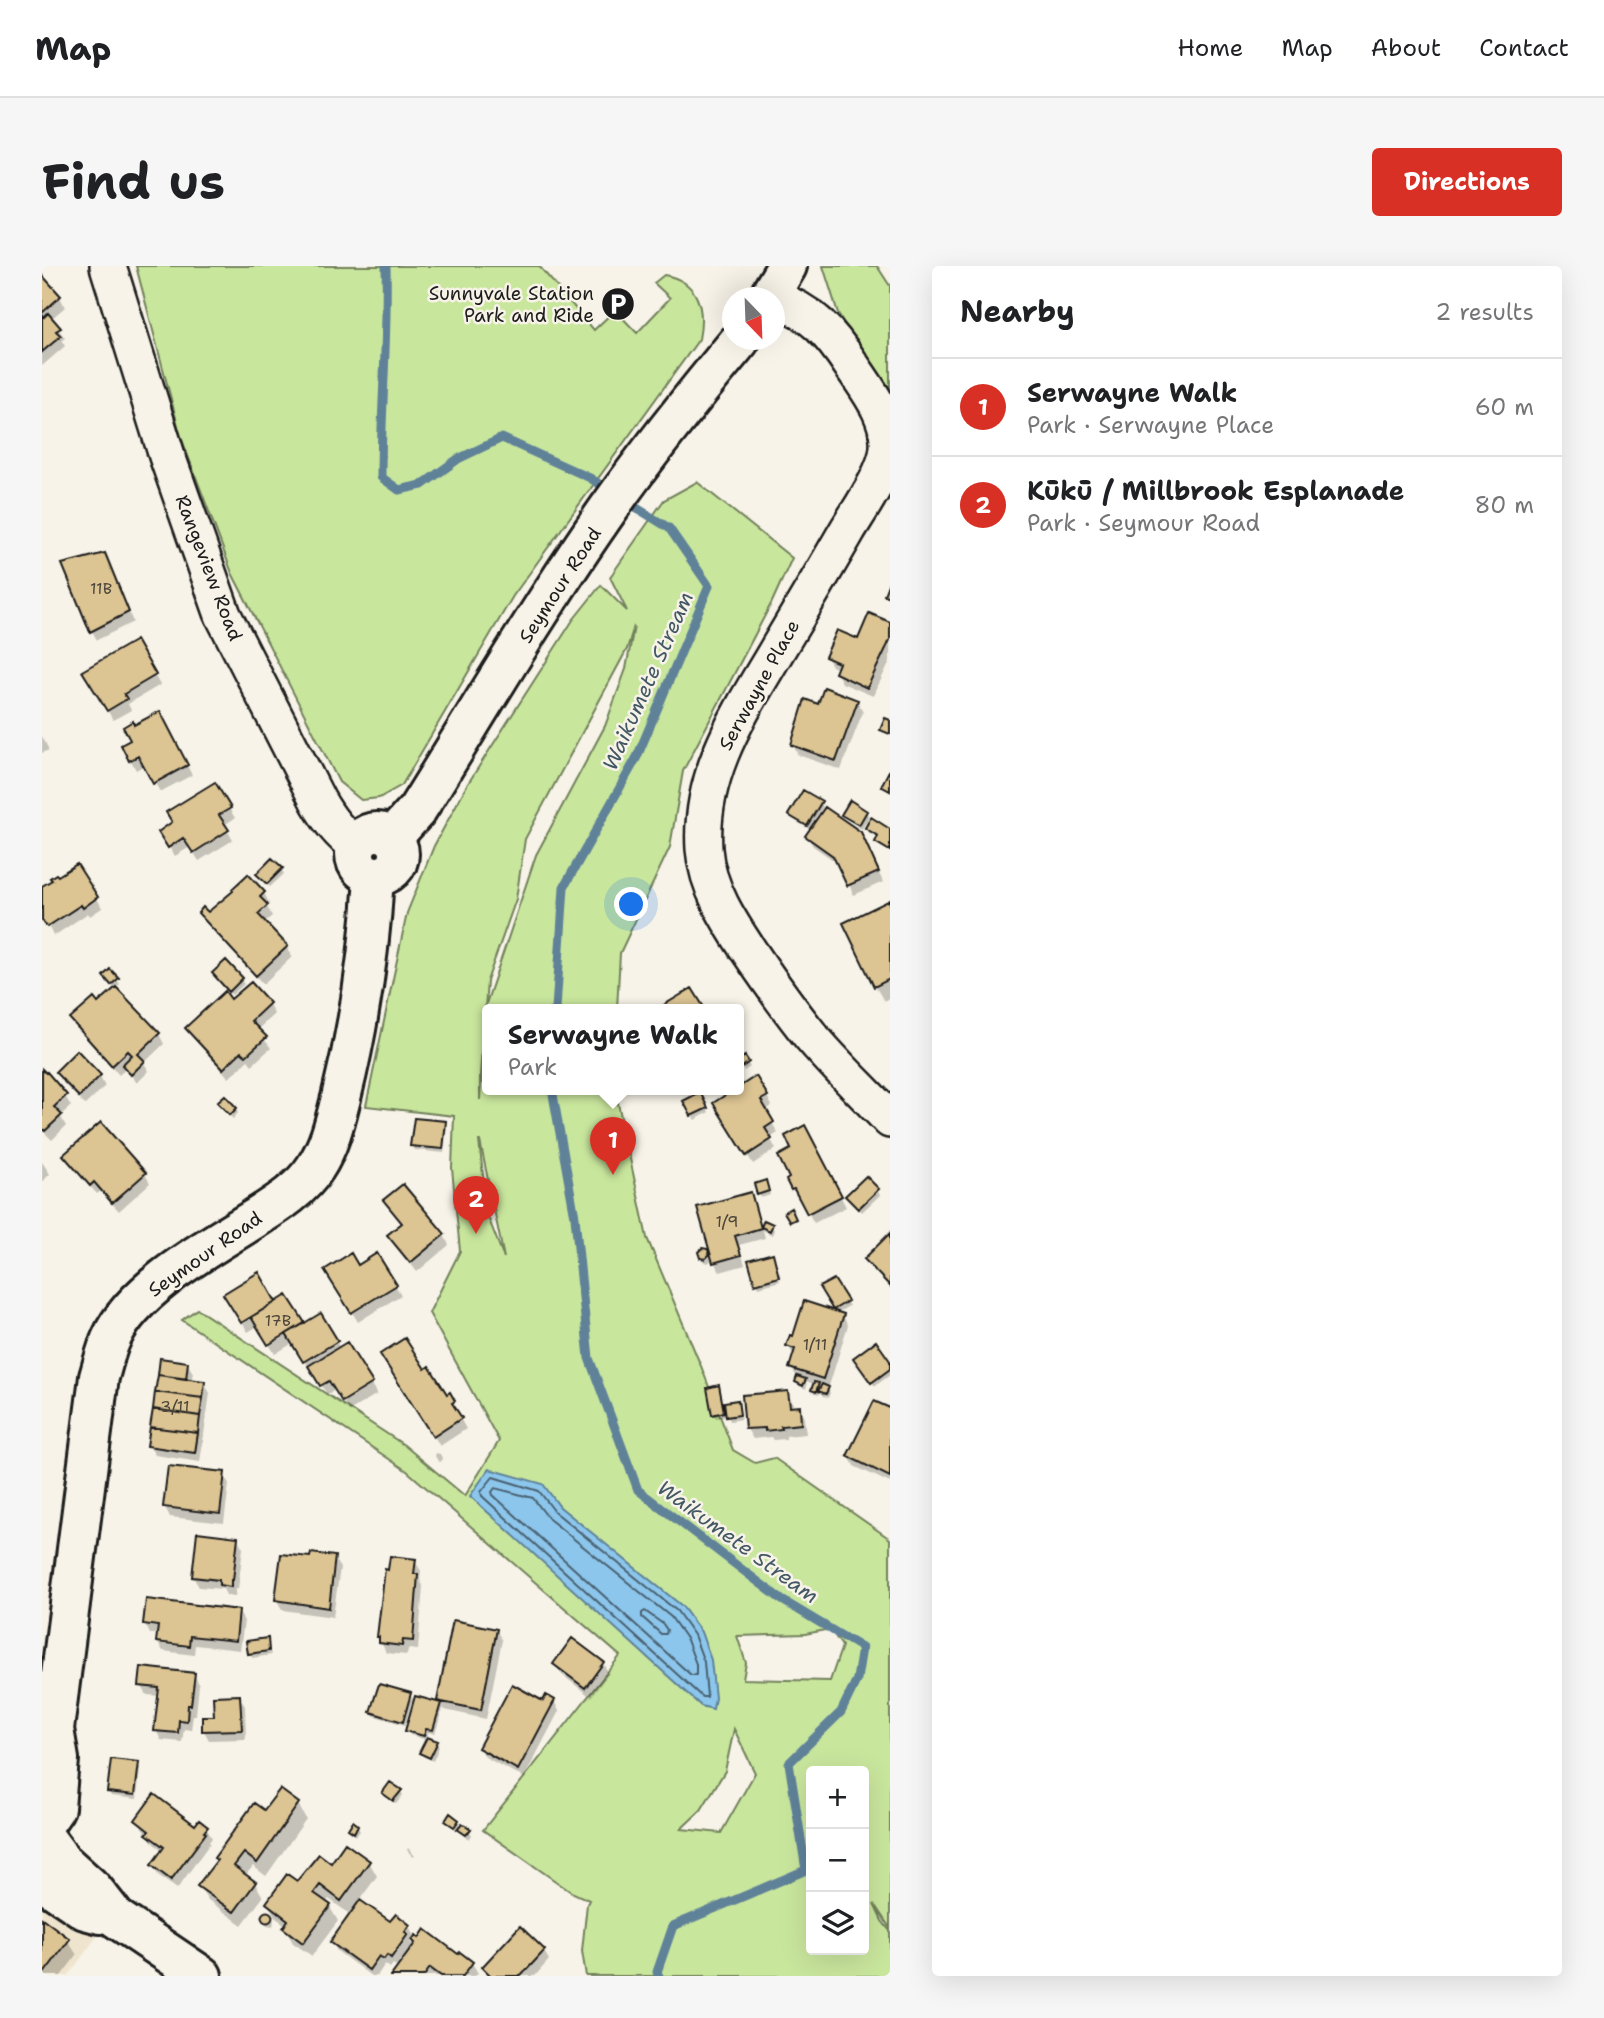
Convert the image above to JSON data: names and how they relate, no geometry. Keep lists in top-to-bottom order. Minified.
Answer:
{"streets":{"main road":["Seymour Road"],"street":["Rangeview Road","Serwayne Place"]},"crossings":[["Rangeview Road","Seymour Road"]],"water":["Waikumete Stream"],"places":{"parking":["Sunnyvale Station Park and Ride"]},"house_numbers":["11B","1/9","17B","1/11","3/11"],"north":"bottom right","page":{"header":"Map","nav":["Home","Map","About","Contact"],"buttons":"Directions","title":"Find us","heading":["Nearby","2 results"],"list":[{"mark":"1","name":"Serwayne Walk","note":"Park · Serwayne Place","value":"60 m"},{"mark":"2","name":"Kūkū / Millbrook Esplanade","note":"Park · Seymour Road","value":"80 m"}],"popup":["Serwayne Walk","Park"],"pins":["1","2"],"map_buttons":["+","−"]}}
